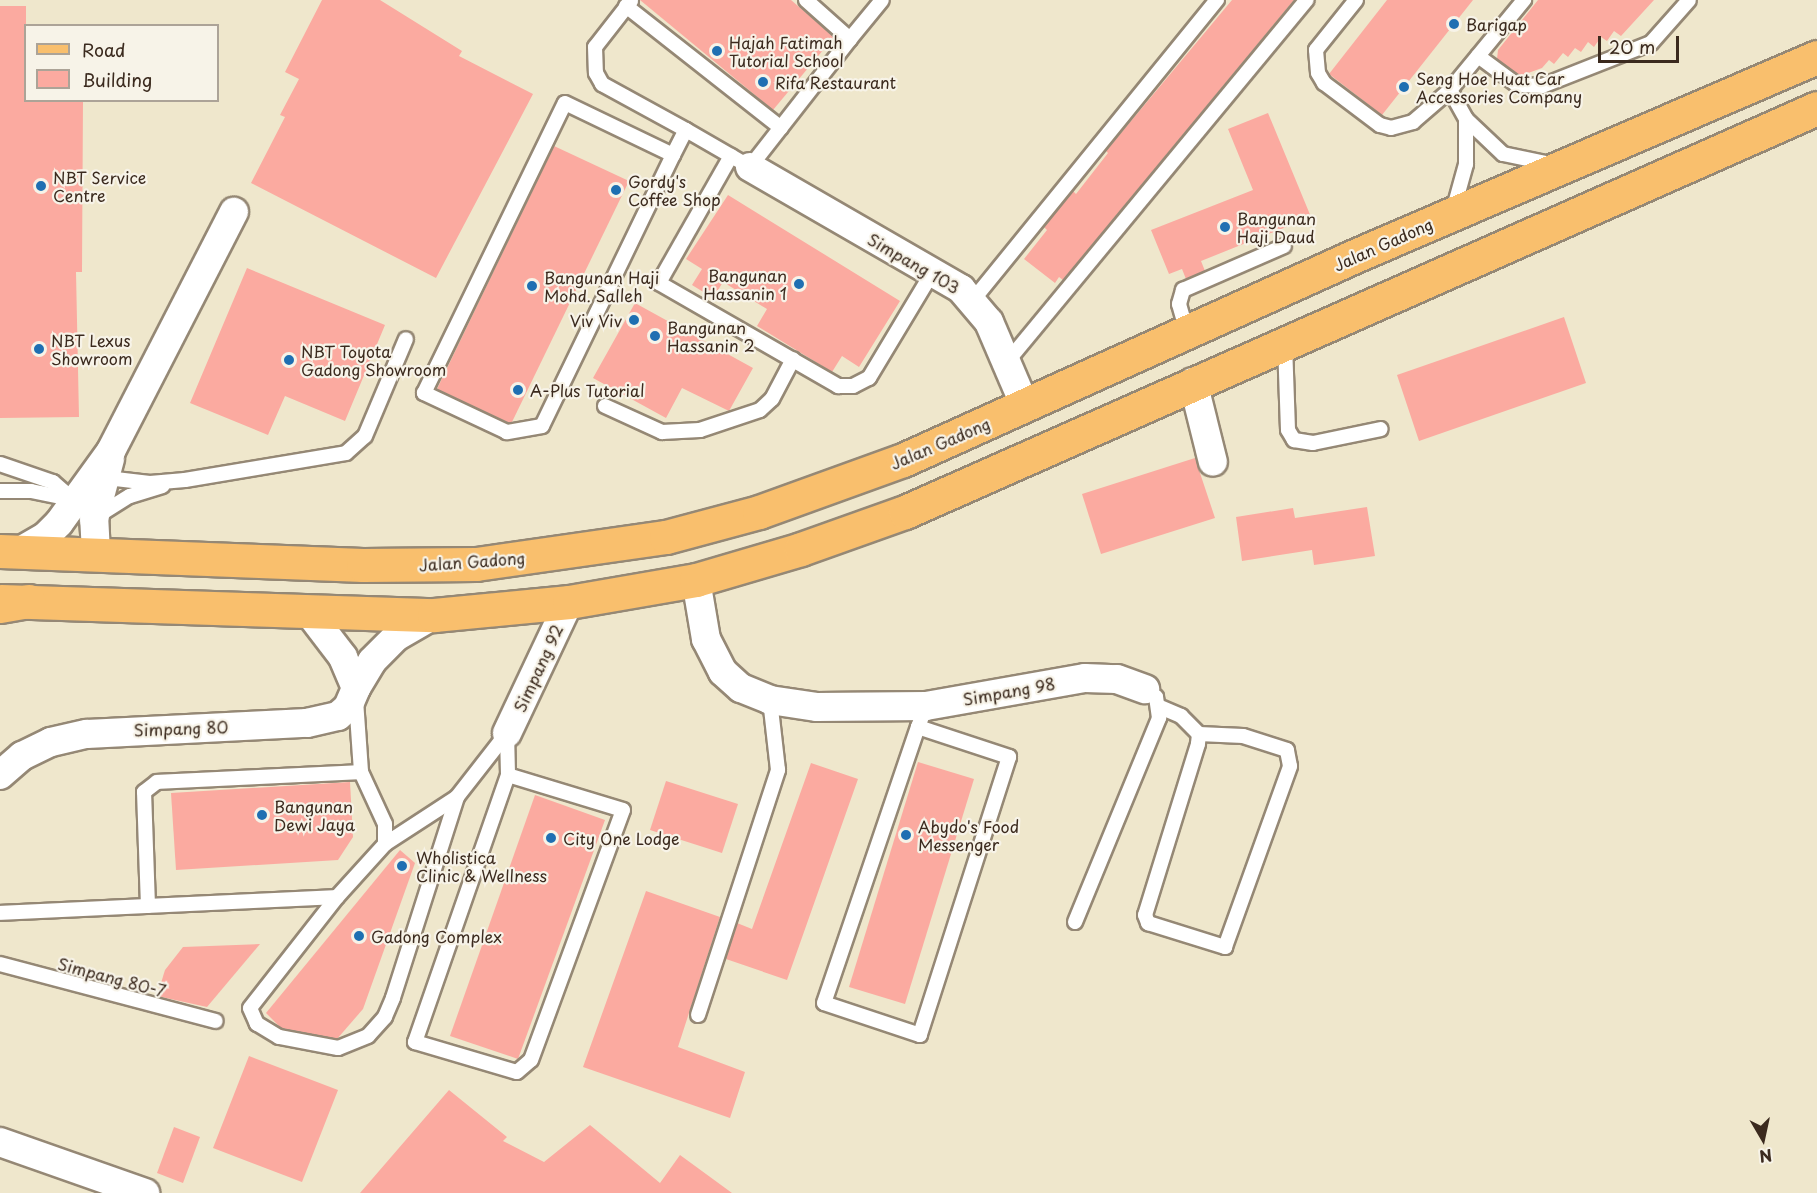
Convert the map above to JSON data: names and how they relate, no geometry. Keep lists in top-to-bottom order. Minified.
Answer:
{"streets":{"main road":["Jalan Gadong"],"street":["Simpang 103","Simpang 92","Simpang 98","Simpang 80"],"lane":["Simpang 80-7"]},"crossings":[["Jalan Gadong","Simpang 103"]],"places":["Barigap","Hajah Fatimah Tutorial School","Rifa Restaurant","Seng Hoe Huat Car Accessories Company","NBT Service Centre","Gordy's Coffee Shop","Bangunan Haji Daud","Bangunan Hassanin 1","Bangunan Haji Mohd. Salleh","Viv Viv","Bangunan Hassanin 2","NBT Lexus Showroom","NBT Toyota Gadong Showroom","A-Plus Tutorial","Bangunan Dewi Jaya","Abydo's Food Messenger","City One Lodge","Wholistica Clinic & Wellness","Gadong Complex"],"legend":["Road","Building"],"scale_bar":"20 m","north":"bottom"}
